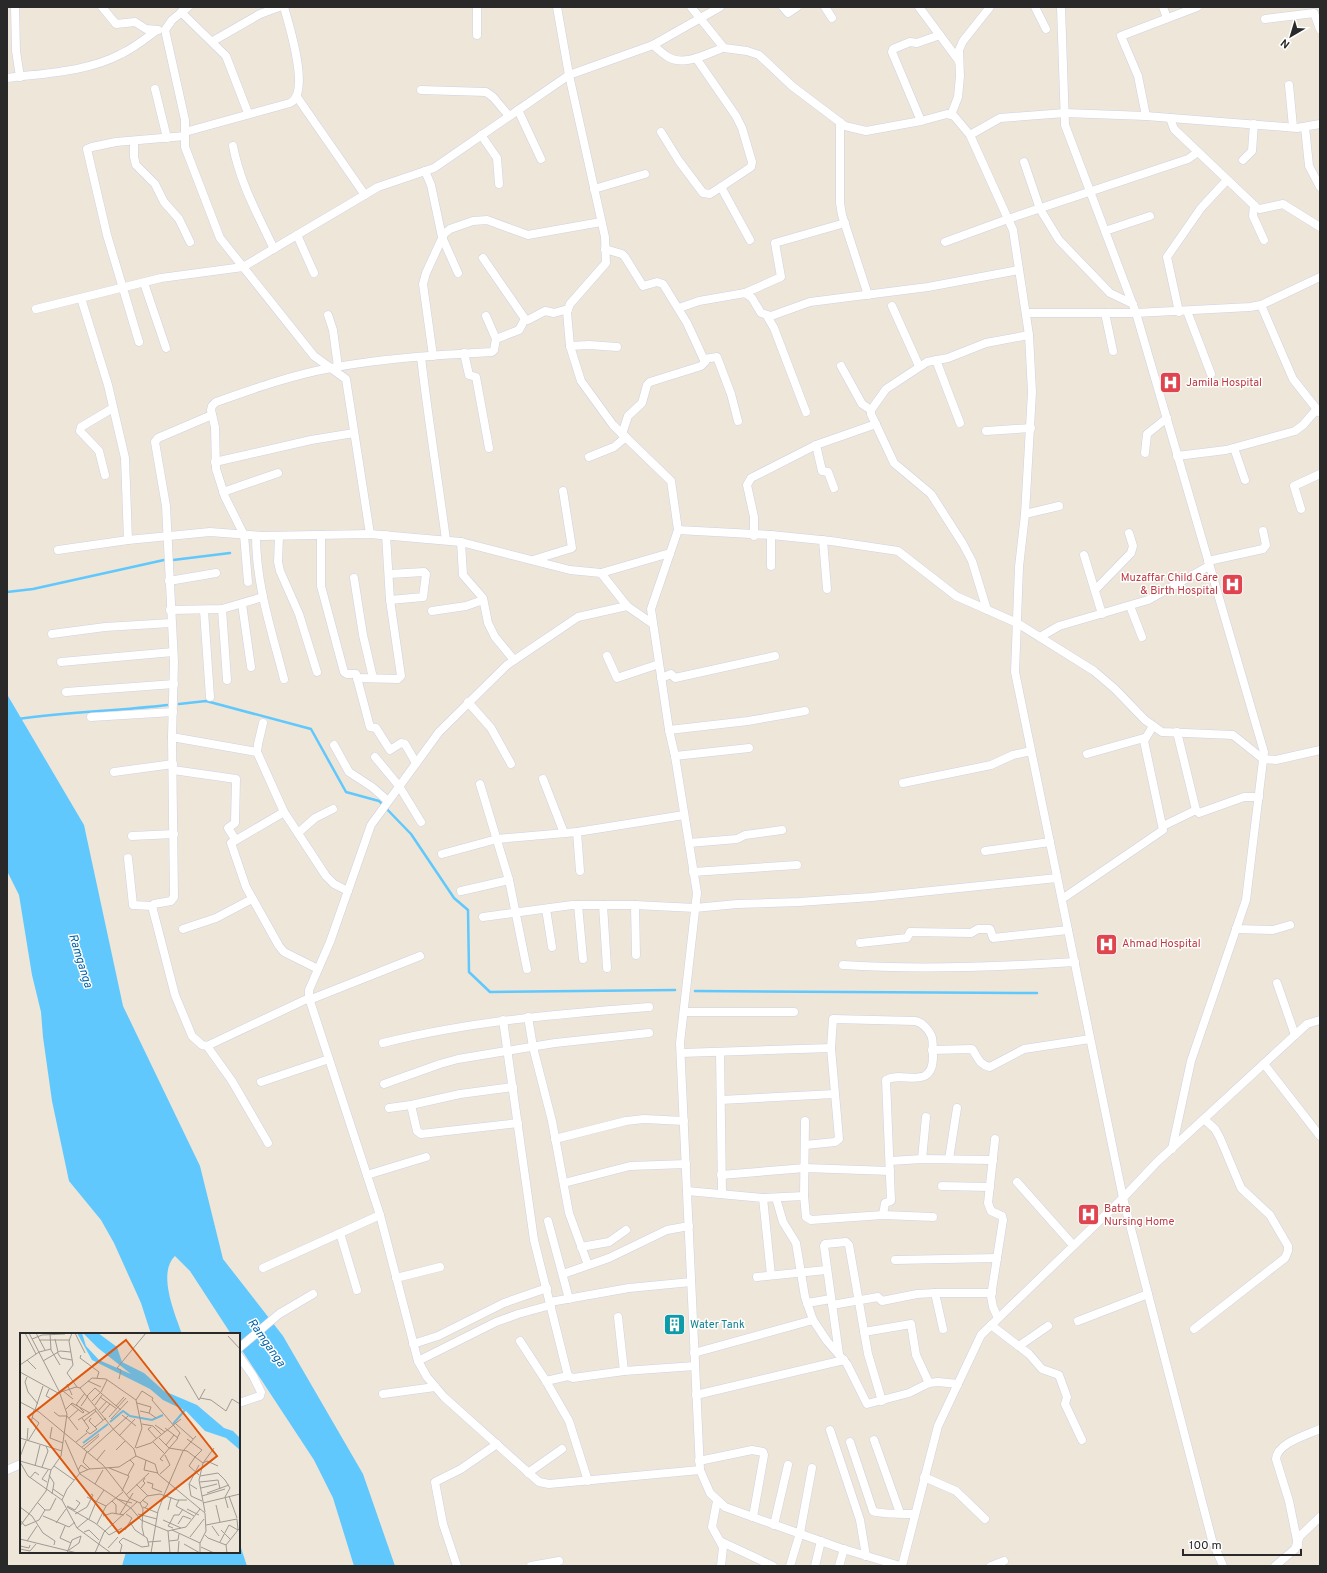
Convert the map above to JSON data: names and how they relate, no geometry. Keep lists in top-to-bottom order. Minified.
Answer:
{"water":["Ramganga"],"places":{"hospital":["Jamila Hospital","Muzaffar Child Care & Birth Hospital","Ahmad Hospital","Batra Nursing Home"],"building":["Water Tank"]},"scale_bar":"100 m","north":"bottom left"}
